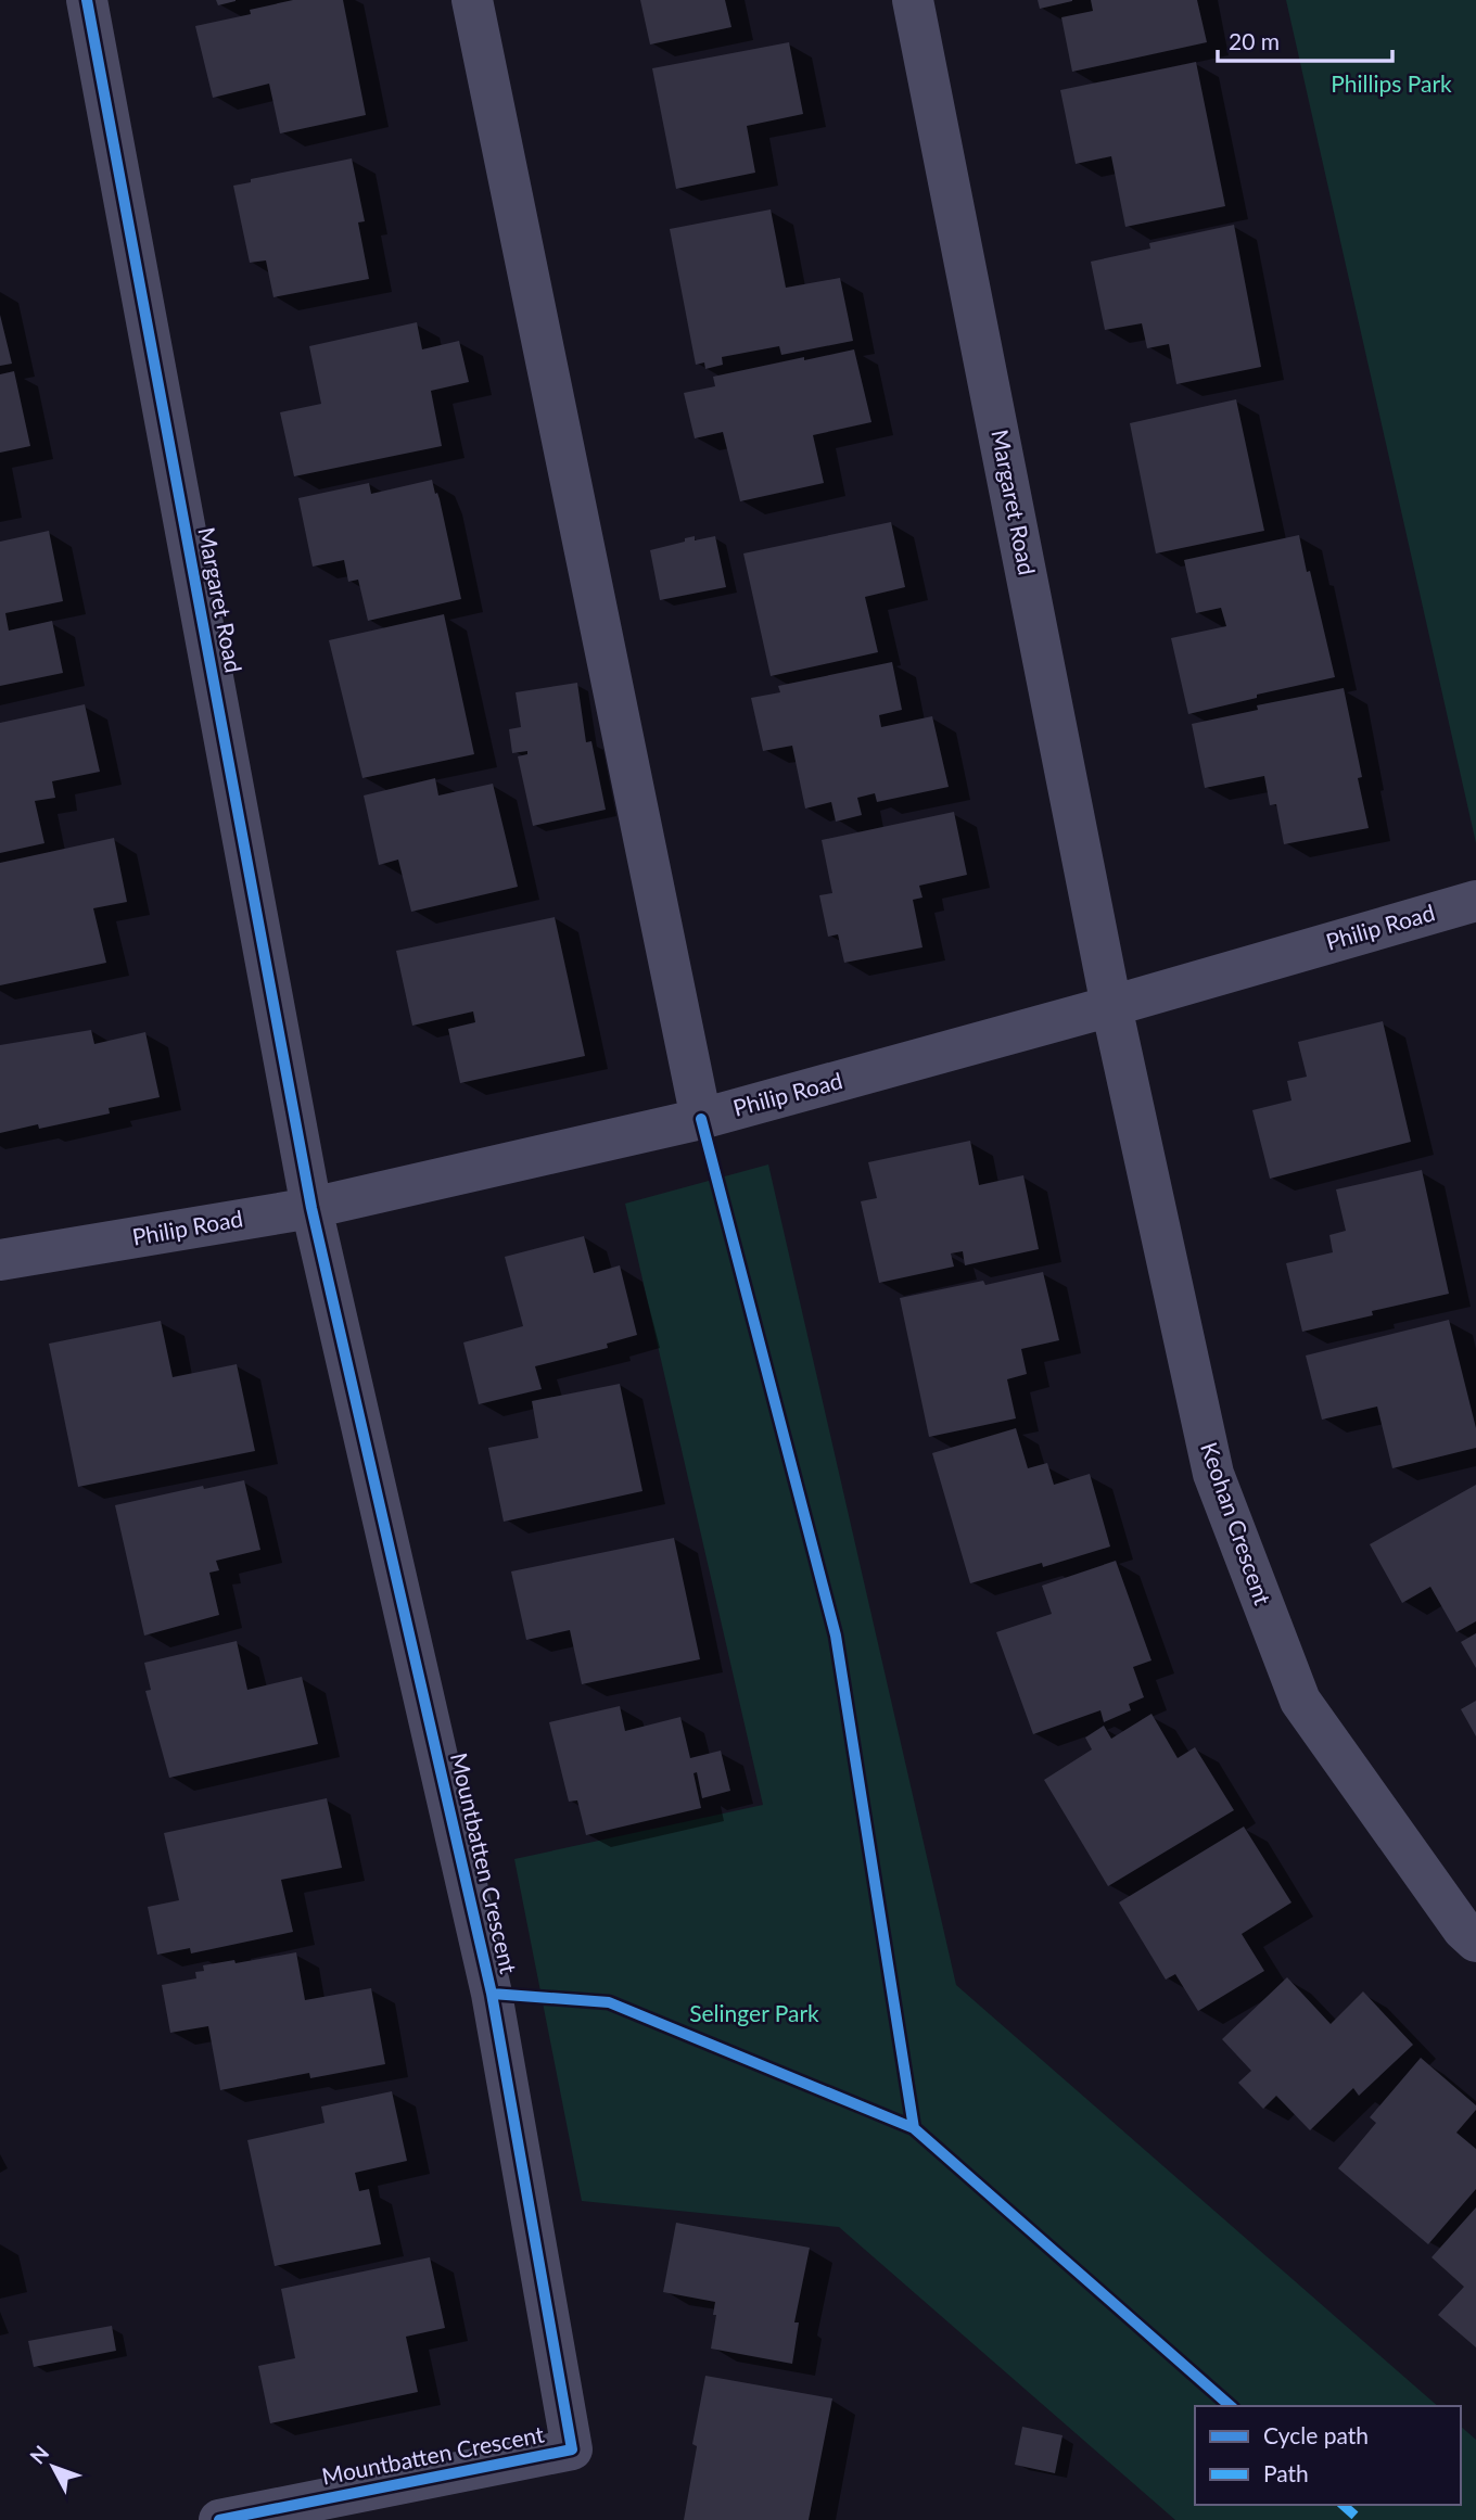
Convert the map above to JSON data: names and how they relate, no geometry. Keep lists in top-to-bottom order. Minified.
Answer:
{"streets":{"street":["Margaret Road","Philip Road","Keohan Crescent","Mountbatten Crescent"]},"crossings":[["Margaret Road","Philip Road"],["Margaret Road","Keohan Crescent"],["Margaret Road","Mountbatten Crescent"],["Philip Road","Keohan Crescent"],["Philip Road","Mountbatten Crescent"]],"parks":["Phillips Park","Selinger Park"],"legend":["Cycle path","Path"],"scale_bar":"20 m","north":"top left"}
